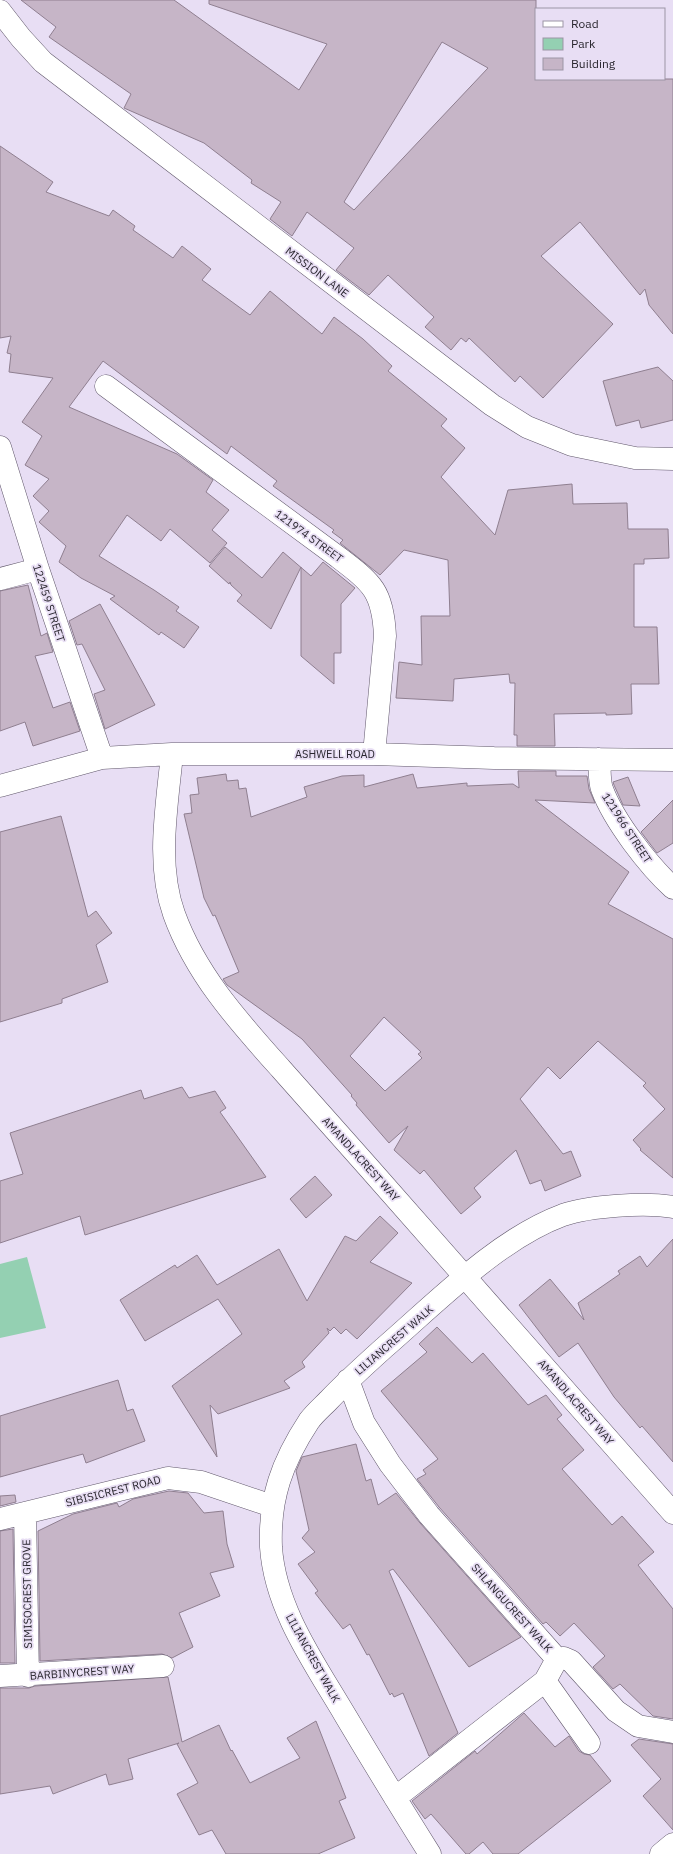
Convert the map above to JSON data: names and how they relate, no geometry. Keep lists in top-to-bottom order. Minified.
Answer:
{"streets":{"street":["MISSION LANE","121974 STREET","122459 STREET","ASHWELL ROAD","121966 STREET","AMANDLACREST WAY","LILIANCREST WALK","SIBISICREST ROAD","SIMISOCREST GROVE","SHLANGUCREST WALK","BARBINYCREST WAY"]},"crossings":[["121974 STREET","ASHWELL ROAD"],["122459 STREET","ASHWELL ROAD"],["ASHWELL ROAD","121966 STREET"],["ASHWELL ROAD","AMANDLACREST WAY"],["AMANDLACREST WAY","LILIANCREST WALK"],["LILIANCREST WALK","SIBISICREST ROAD"],["LILIANCREST WALK","SHLANGUCREST WALK"],["SIBISICREST ROAD","SIMISOCREST GROVE"],["SIMISOCREST GROVE","BARBINYCREST WAY"]],"legend":["Road","Park","Building"]}
